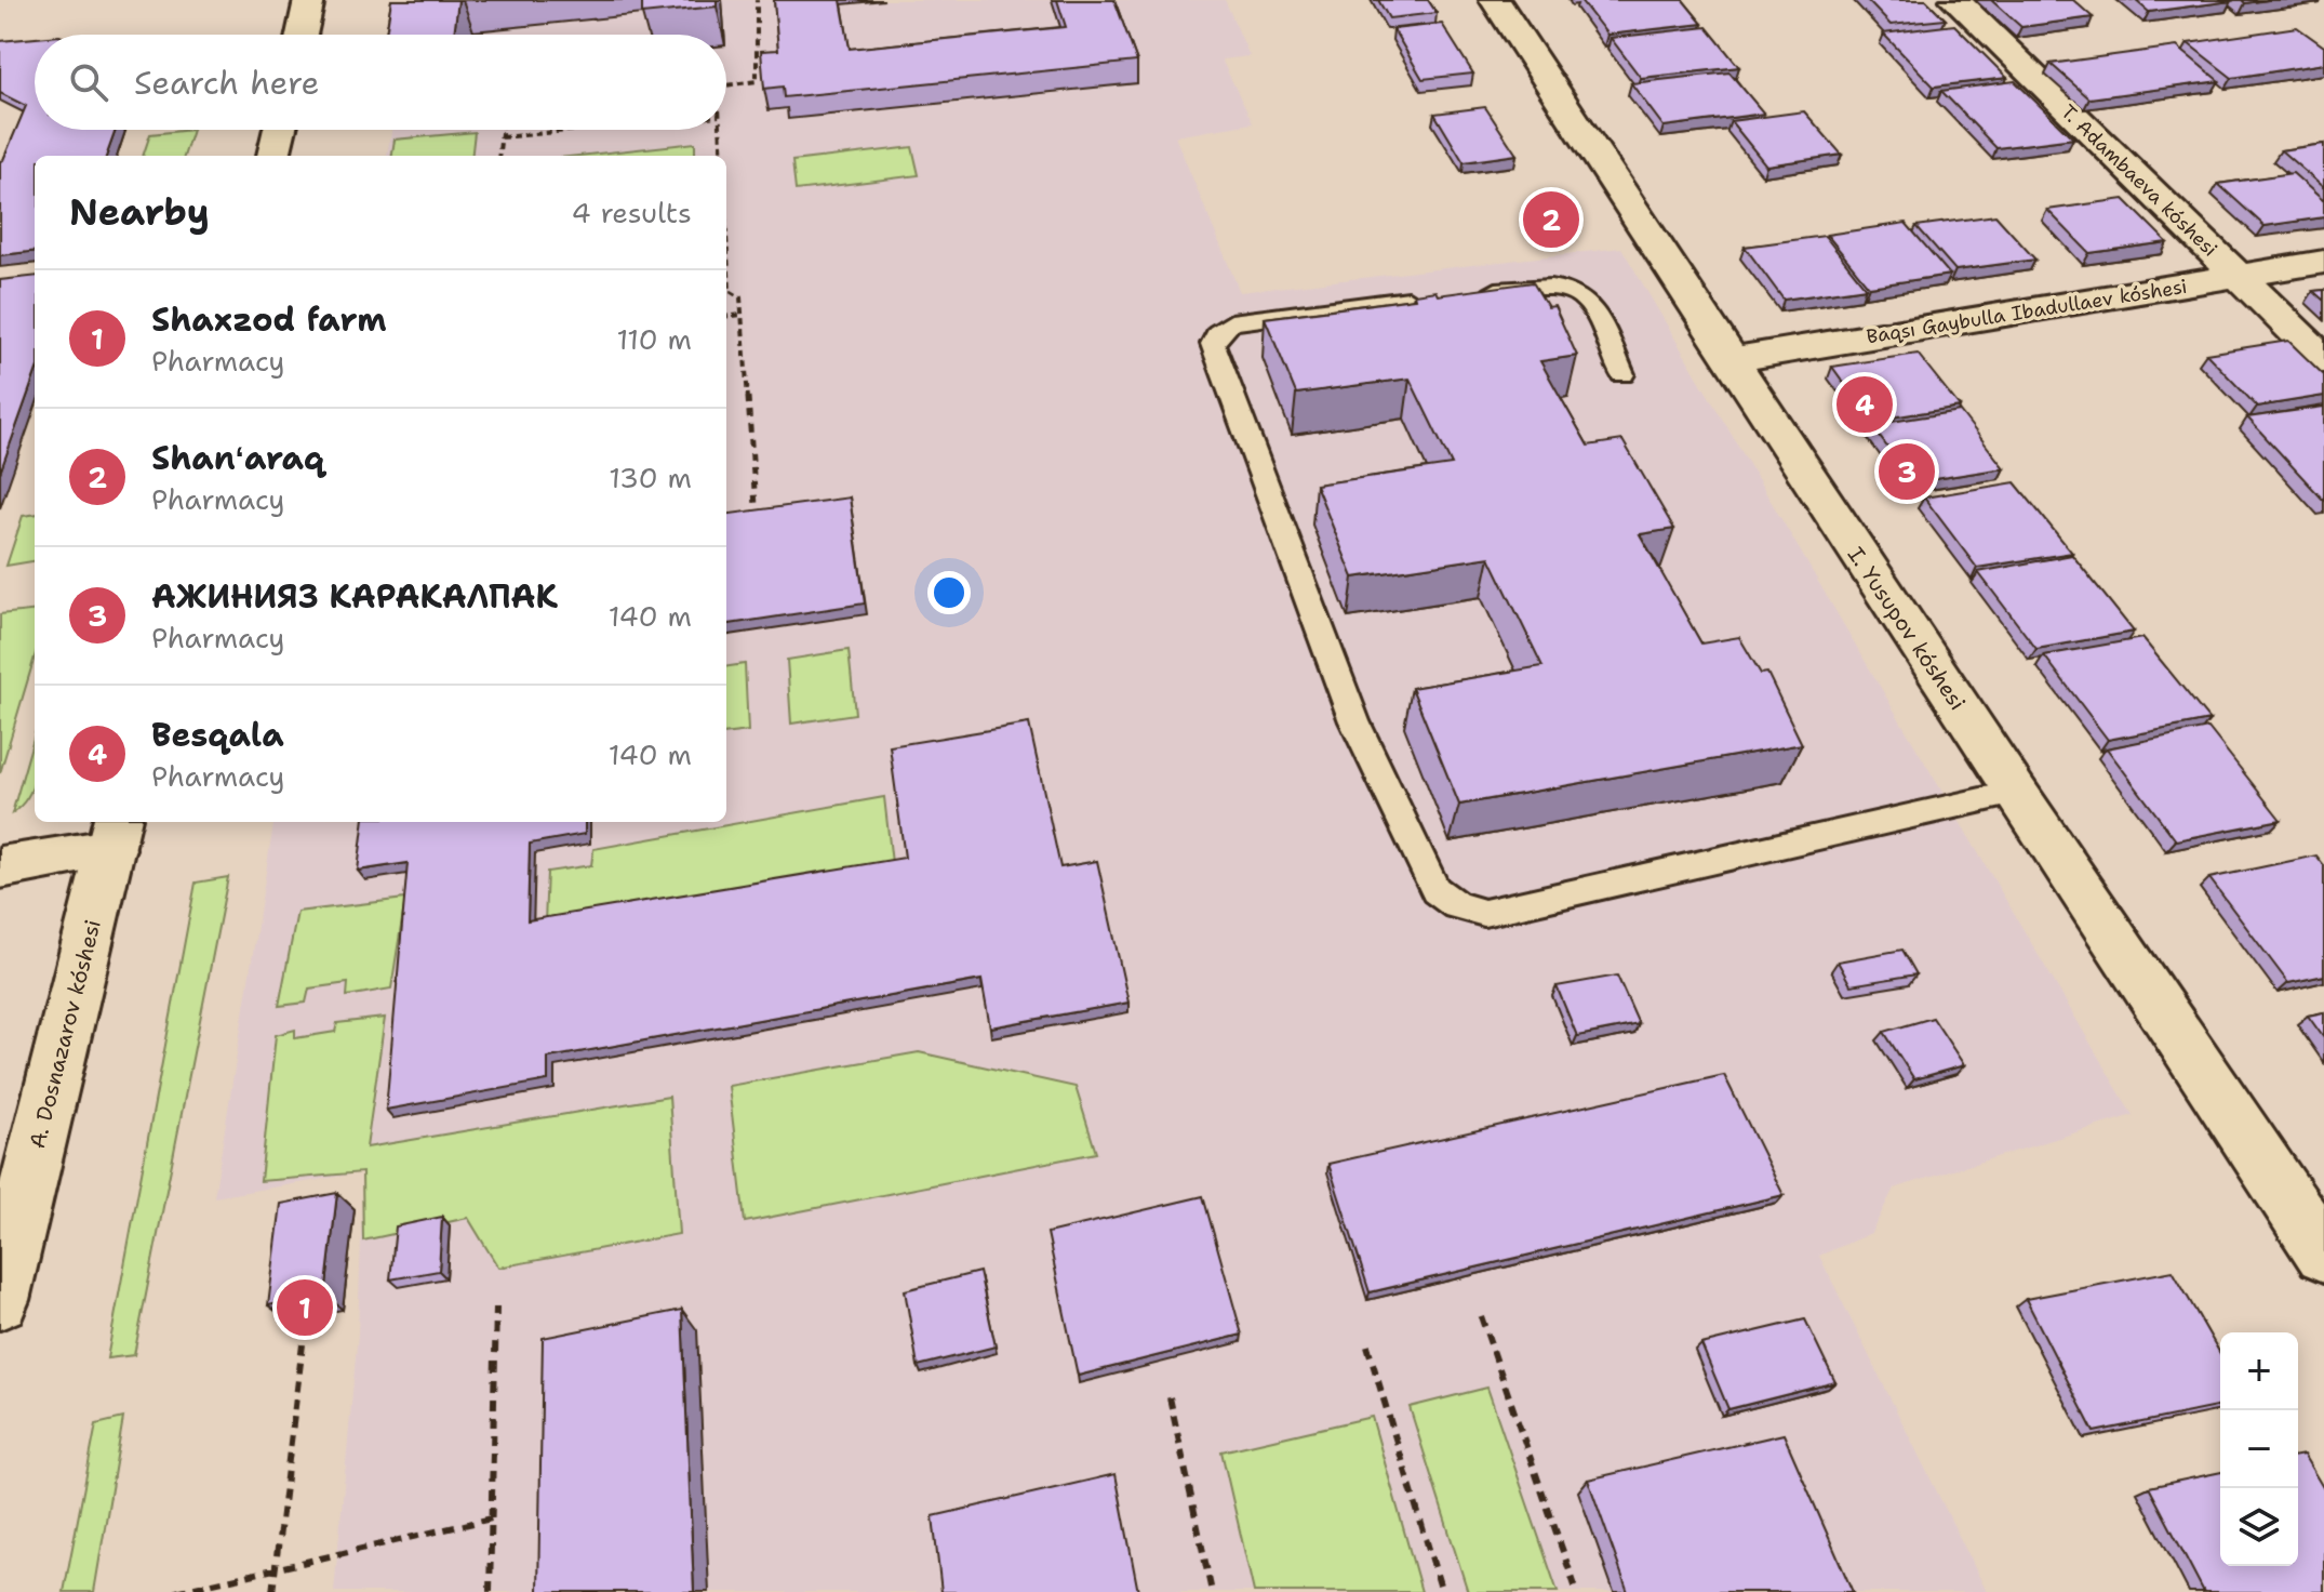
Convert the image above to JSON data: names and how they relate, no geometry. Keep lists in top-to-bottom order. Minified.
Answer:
{"streets":{"street":["T. Adambaeva kóshesi","Baqsı Gaybulla Ibadullaev kóshesi","I. Yusupov kóshesi","A. Dosnazarov kóshesi"]},"crossings":[["T. Adambaeva kóshesi","Baqsı Gaybulla Ibadullaev kóshesi"],["Baqsı Gaybulla Ibadullaev kóshesi","I. Yusupov kóshesi"]],"page":{"search":"Search here","heading":["Nearby","4 results"],"pins":["2","4","3","1"],"list":[{"mark":"1","name":"Shaxzod farm","note":"Pharmacy","value":"110 m"},{"mark":"2","name":"Shanʻaraq","note":"Pharmacy","value":"130 m"},{"mark":"3","name":"АЖИНИЯЗ КАРАКАЛПАК","note":"Pharmacy","value":"140 m"},{"mark":"4","name":"Besqala","note":"Pharmacy","value":"140 m"}],"map_buttons":["+","−"]}}
